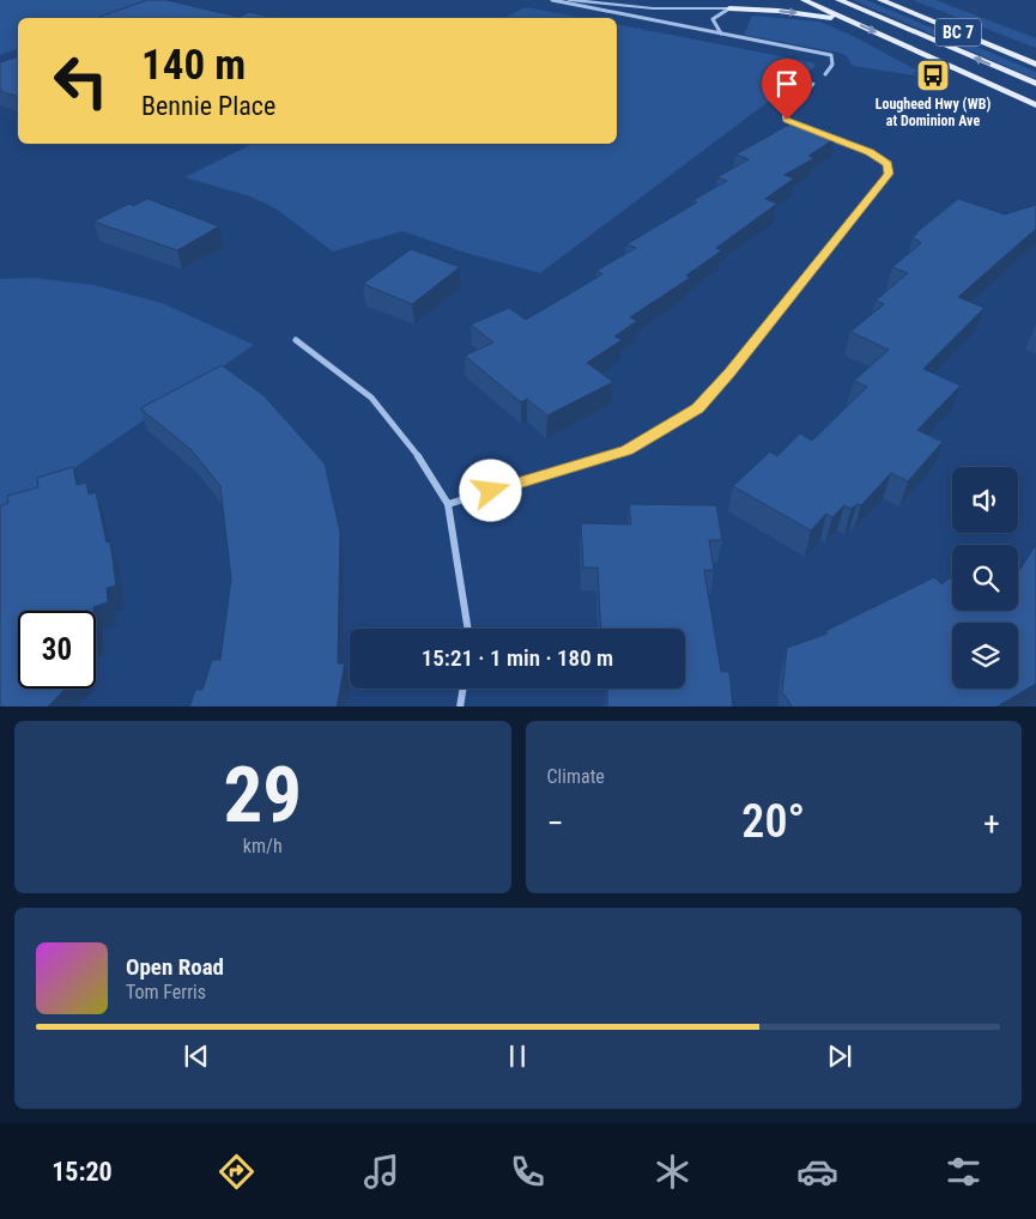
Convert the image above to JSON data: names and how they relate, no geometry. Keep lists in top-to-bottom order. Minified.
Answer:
{"streets":{"main road":["BC 7"]},"places":{"bus stop":["Lougheed Hwy (WB) at Dominion Ave"]},"page":{"turn":["140 m","Bennie Place"],"limit":"30","trip":"15:21 · 1 min · 180 m","tile":[["29","km/h"],"Climate"],"heat":["−","20°","+"],"song":["Open Road","Tom Ferris"],"tabs":"15:20"}}
